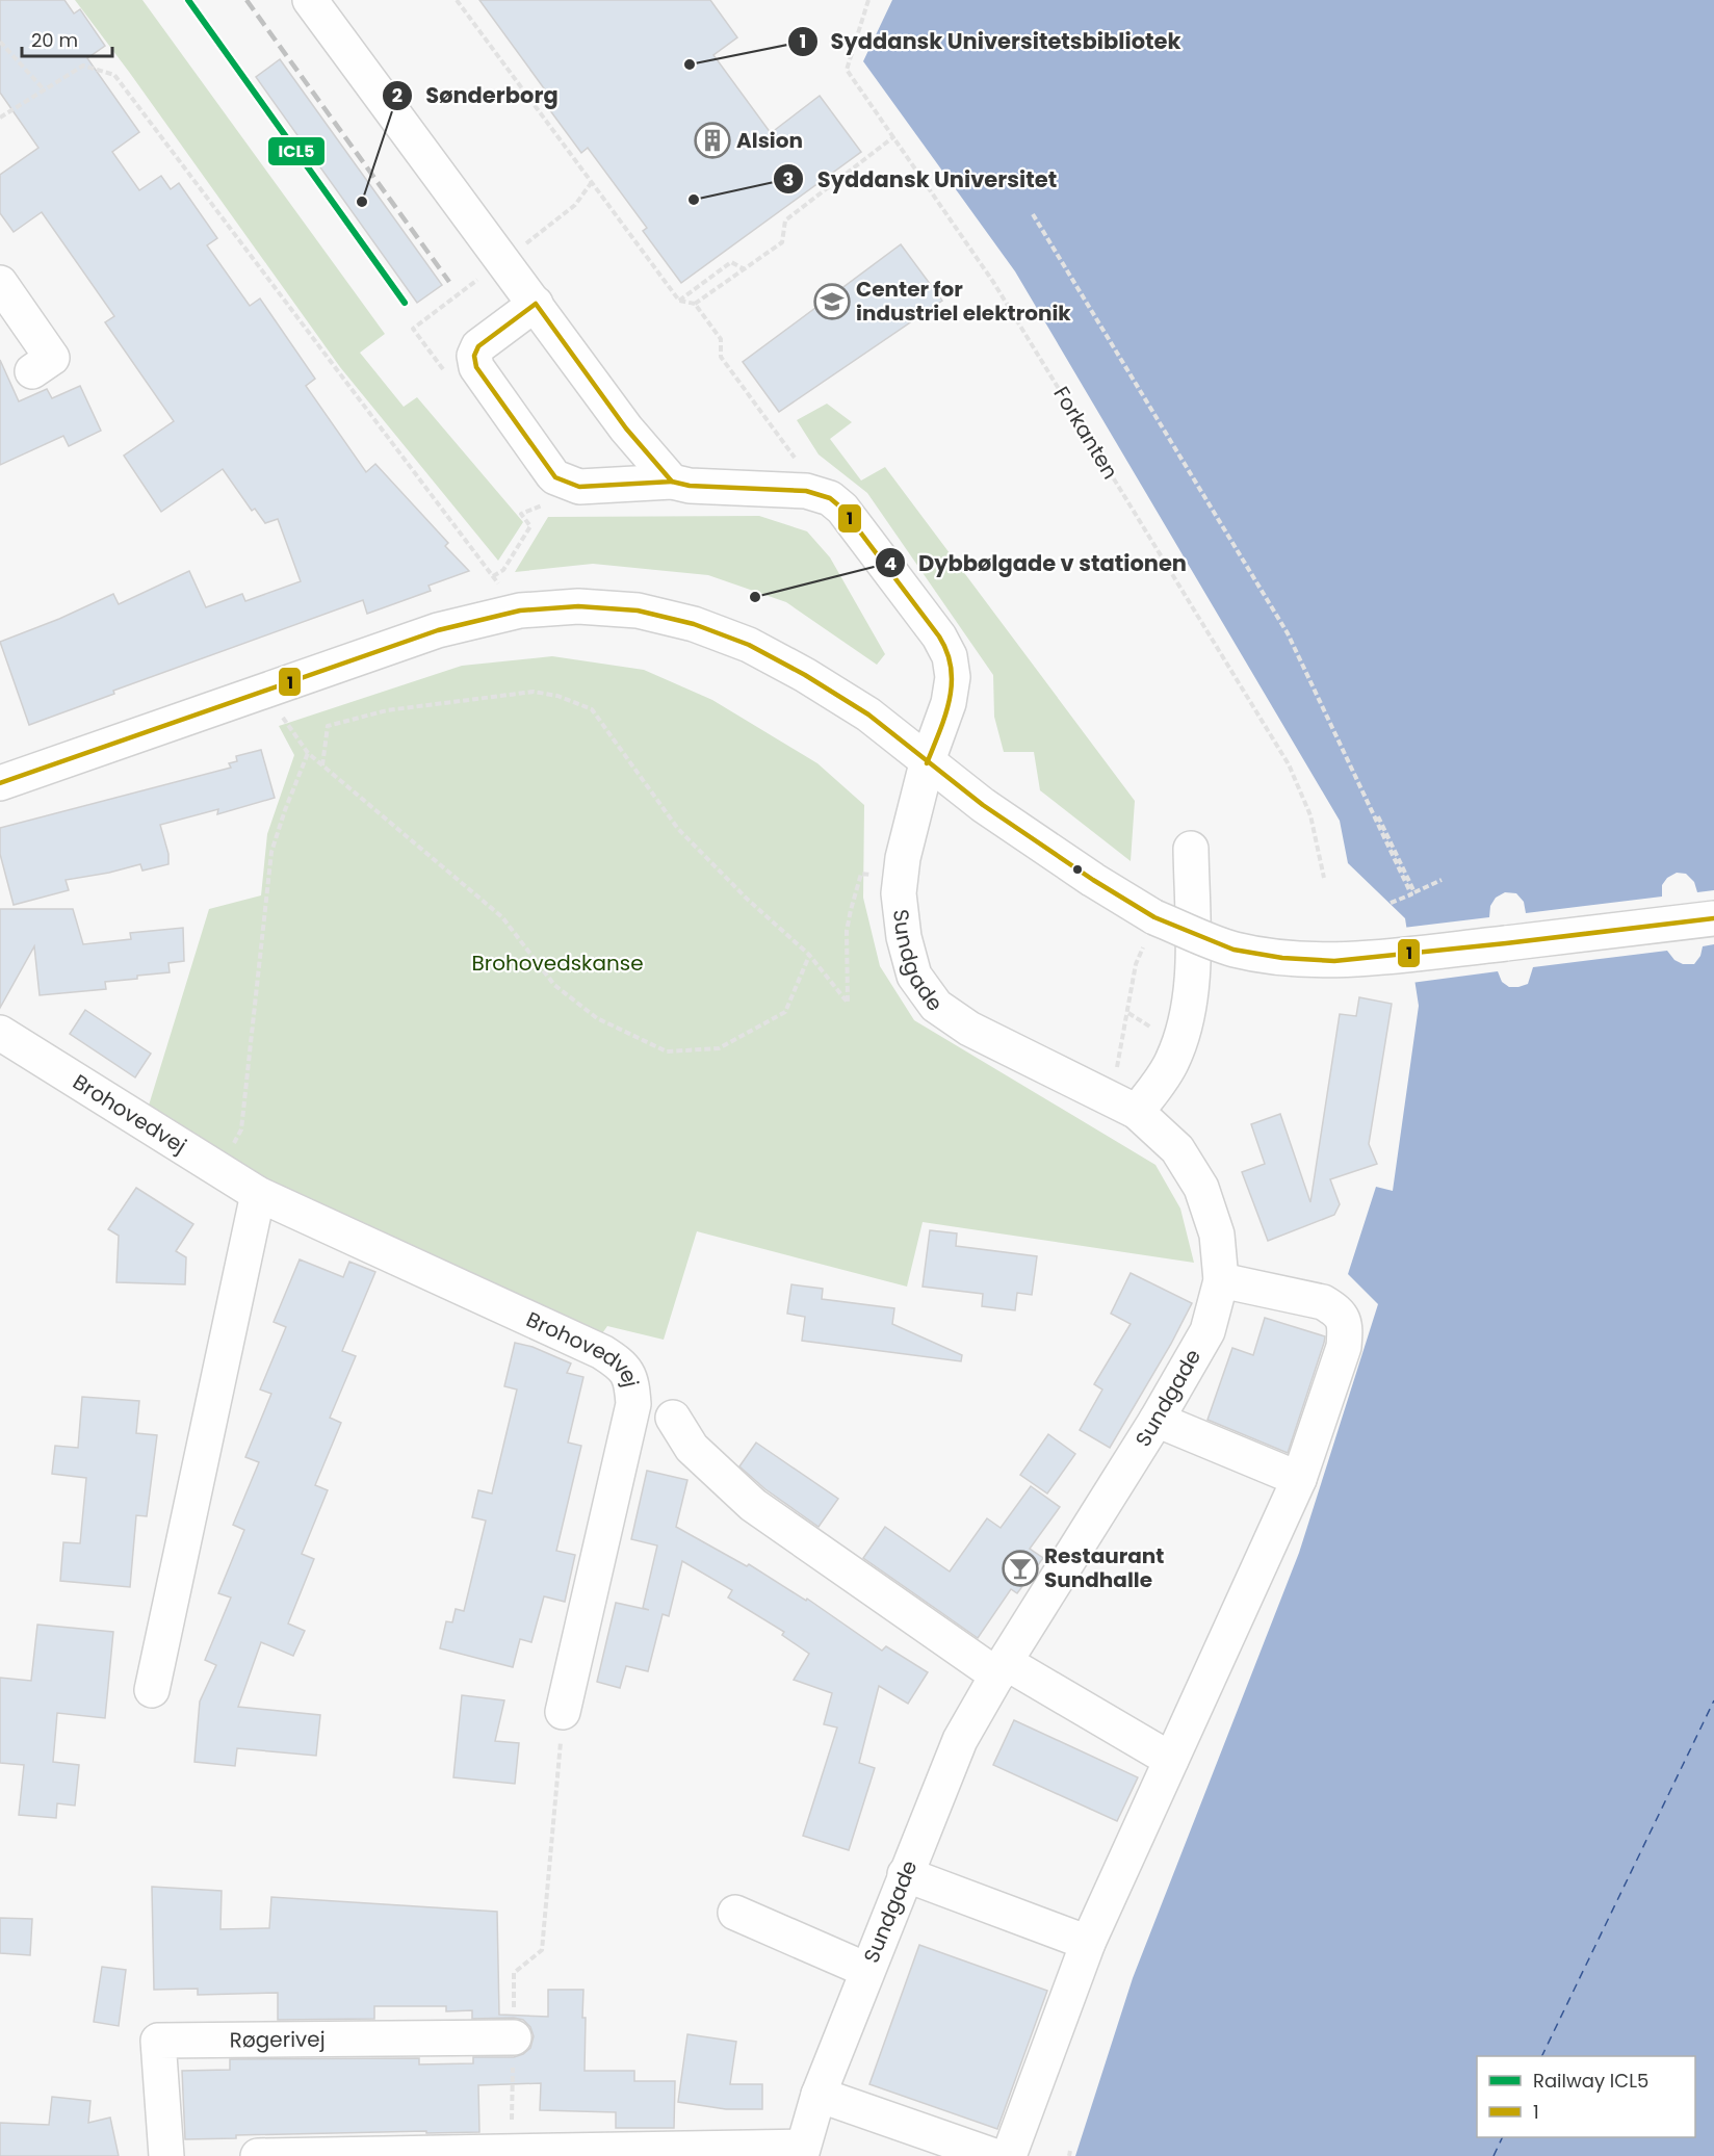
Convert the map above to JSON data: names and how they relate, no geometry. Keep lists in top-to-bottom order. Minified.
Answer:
{"streets":{"street":["Sundgade","Brohovedvej","Røgerivej"],"path":["Forkanten"]},"parks":["Brohovedskanse"],"places":{"other":["Syddansk Universitetsbibliotek","Syddansk Universitet","Sønderborg","Dybbølgade v stationen"],"building":["Alsion"],"school or university":["Center for industriel elektronik"],"bar":["Restaurant Sundhalle"]},"lines":["rail line ICL5","transit line 1"],"legend":["Railway ICL5","1"],"scale_bar":"20 m"}
